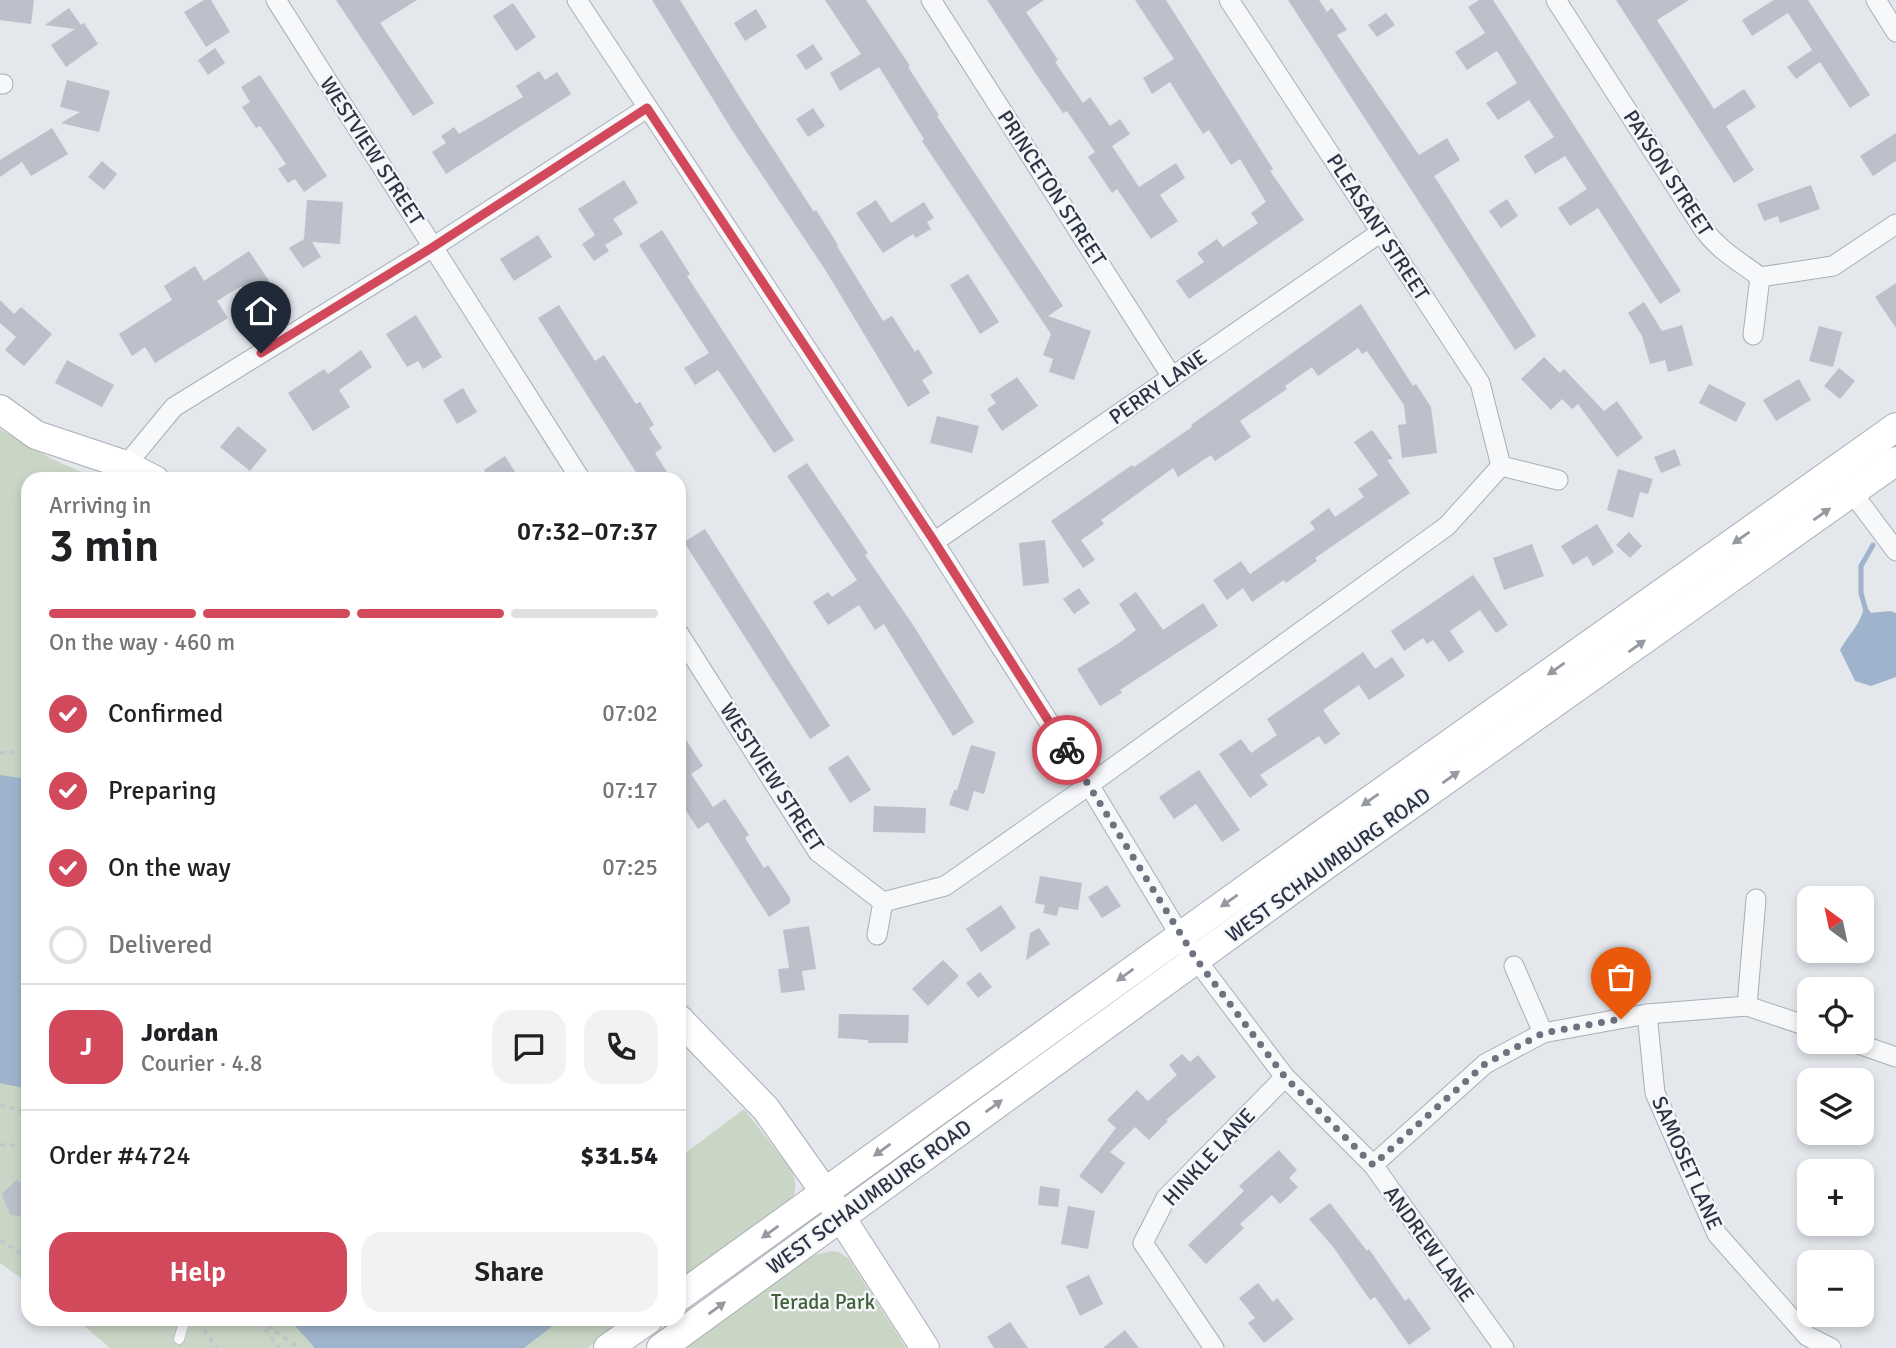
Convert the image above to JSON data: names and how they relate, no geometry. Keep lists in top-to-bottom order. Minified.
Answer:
{"streets":{"main road":["WEST SCHAUMBURG ROAD"],"street":["WESTVIEW STREET","PAYSON STREET","PRINCETON STREET","PLEASANT STREET","PERRY LANE","HINKLE LANE","SAMOSET LANE","ANDREW LANE"]},"crossings":[["PRINCETON STREET","PERRY LANE"],["PLEASANT STREET","PERRY LANE"],["PERRY LANE","ANDREW LANE"],["WEST SCHAUMBURG ROAD","ANDREW LANE"],["HINKLE LANE","ANDREW LANE"]],"parks":["Terada Park"],"north":"top left","page":{"heading":["3 min","Arriving in","07:32–07:37"],"panel":["Jordan","Courier · 4.8","Order #4724","$31.54"],"bar":"On the way · 460 m","list":[["Confirmed","07:02"],["Preparing","07:17"],["On the way","07:25"],"Delivered"],"map_buttons":["+","−"],"round":"J","buttons":["Help","Share"]}}
